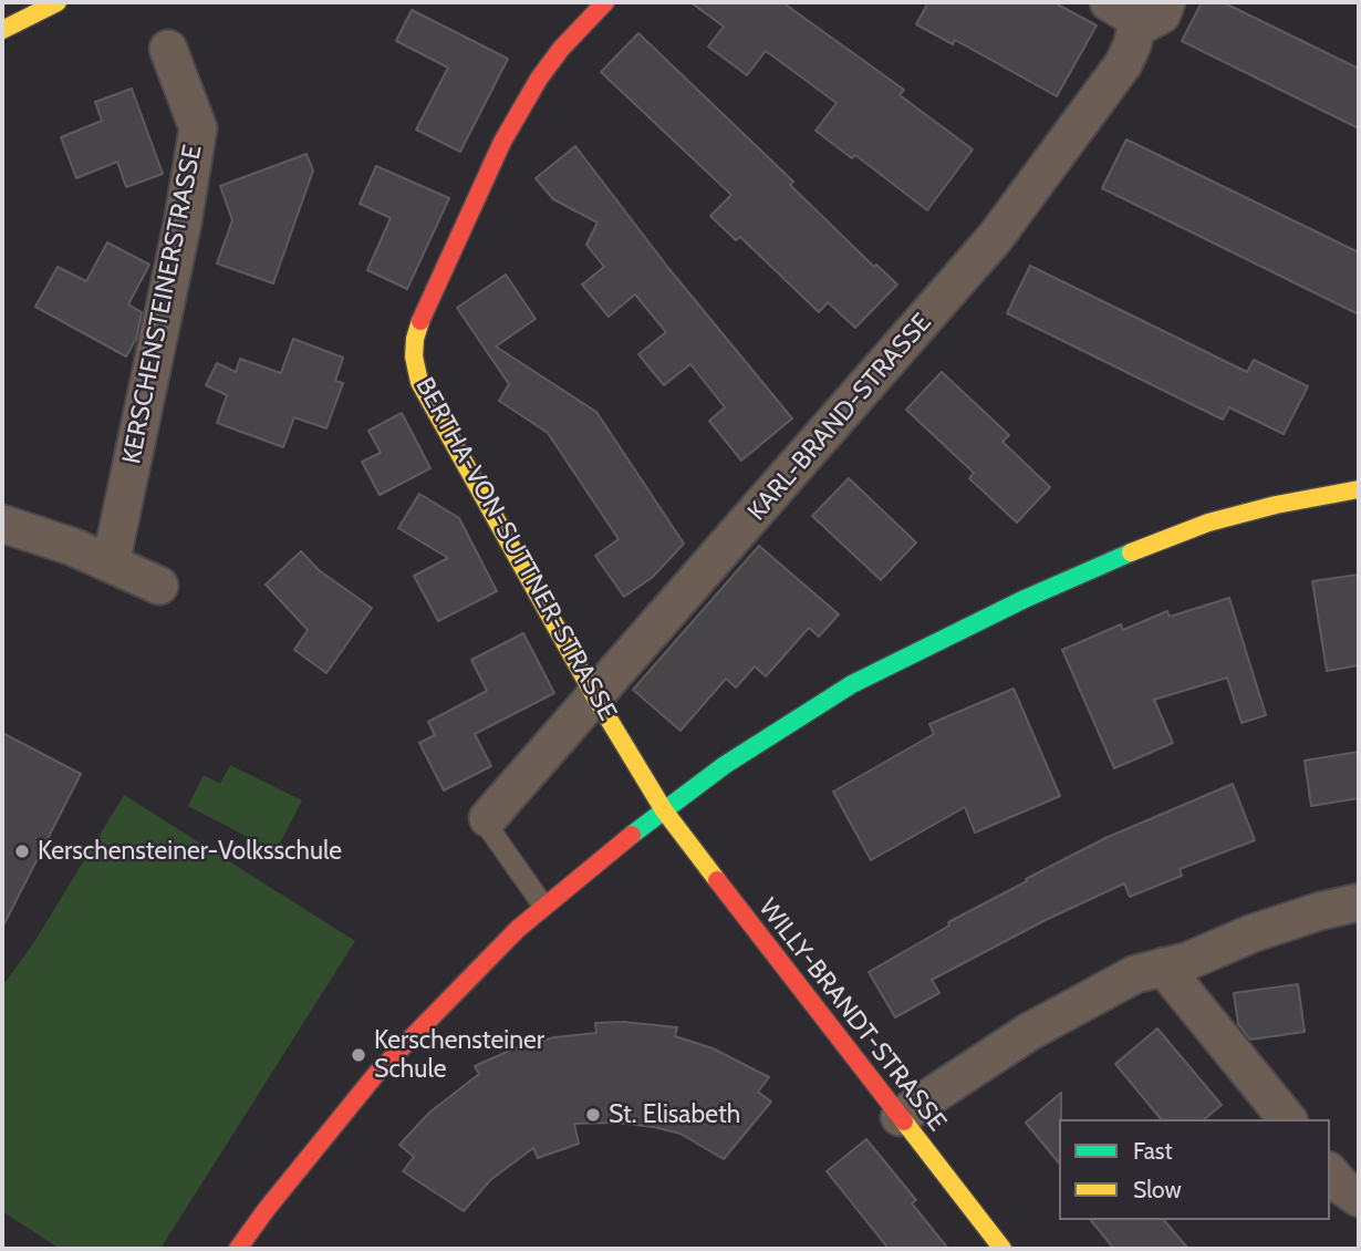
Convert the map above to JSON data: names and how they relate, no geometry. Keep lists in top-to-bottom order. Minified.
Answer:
{"streets":{"street":["KERSCHENSTEINERSTRASSE","KARL-BRAND-STRASSE","BERTHA-VON-SUTTNER-STRASSE","WILLY-BRANDT-STRASSE"]},"crossings":[["KARL-BRAND-STRASSE","BERTHA-VON-SUTTNER-STRASSE"],["BERTHA-VON-SUTTNER-STRASSE","WILLY-BRANDT-STRASSE"]],"places":["Kerschensteiner-Volksschule","Kerschensteiner Schule","St. Elisabeth"],"legend":["Fast","Slow"]}
